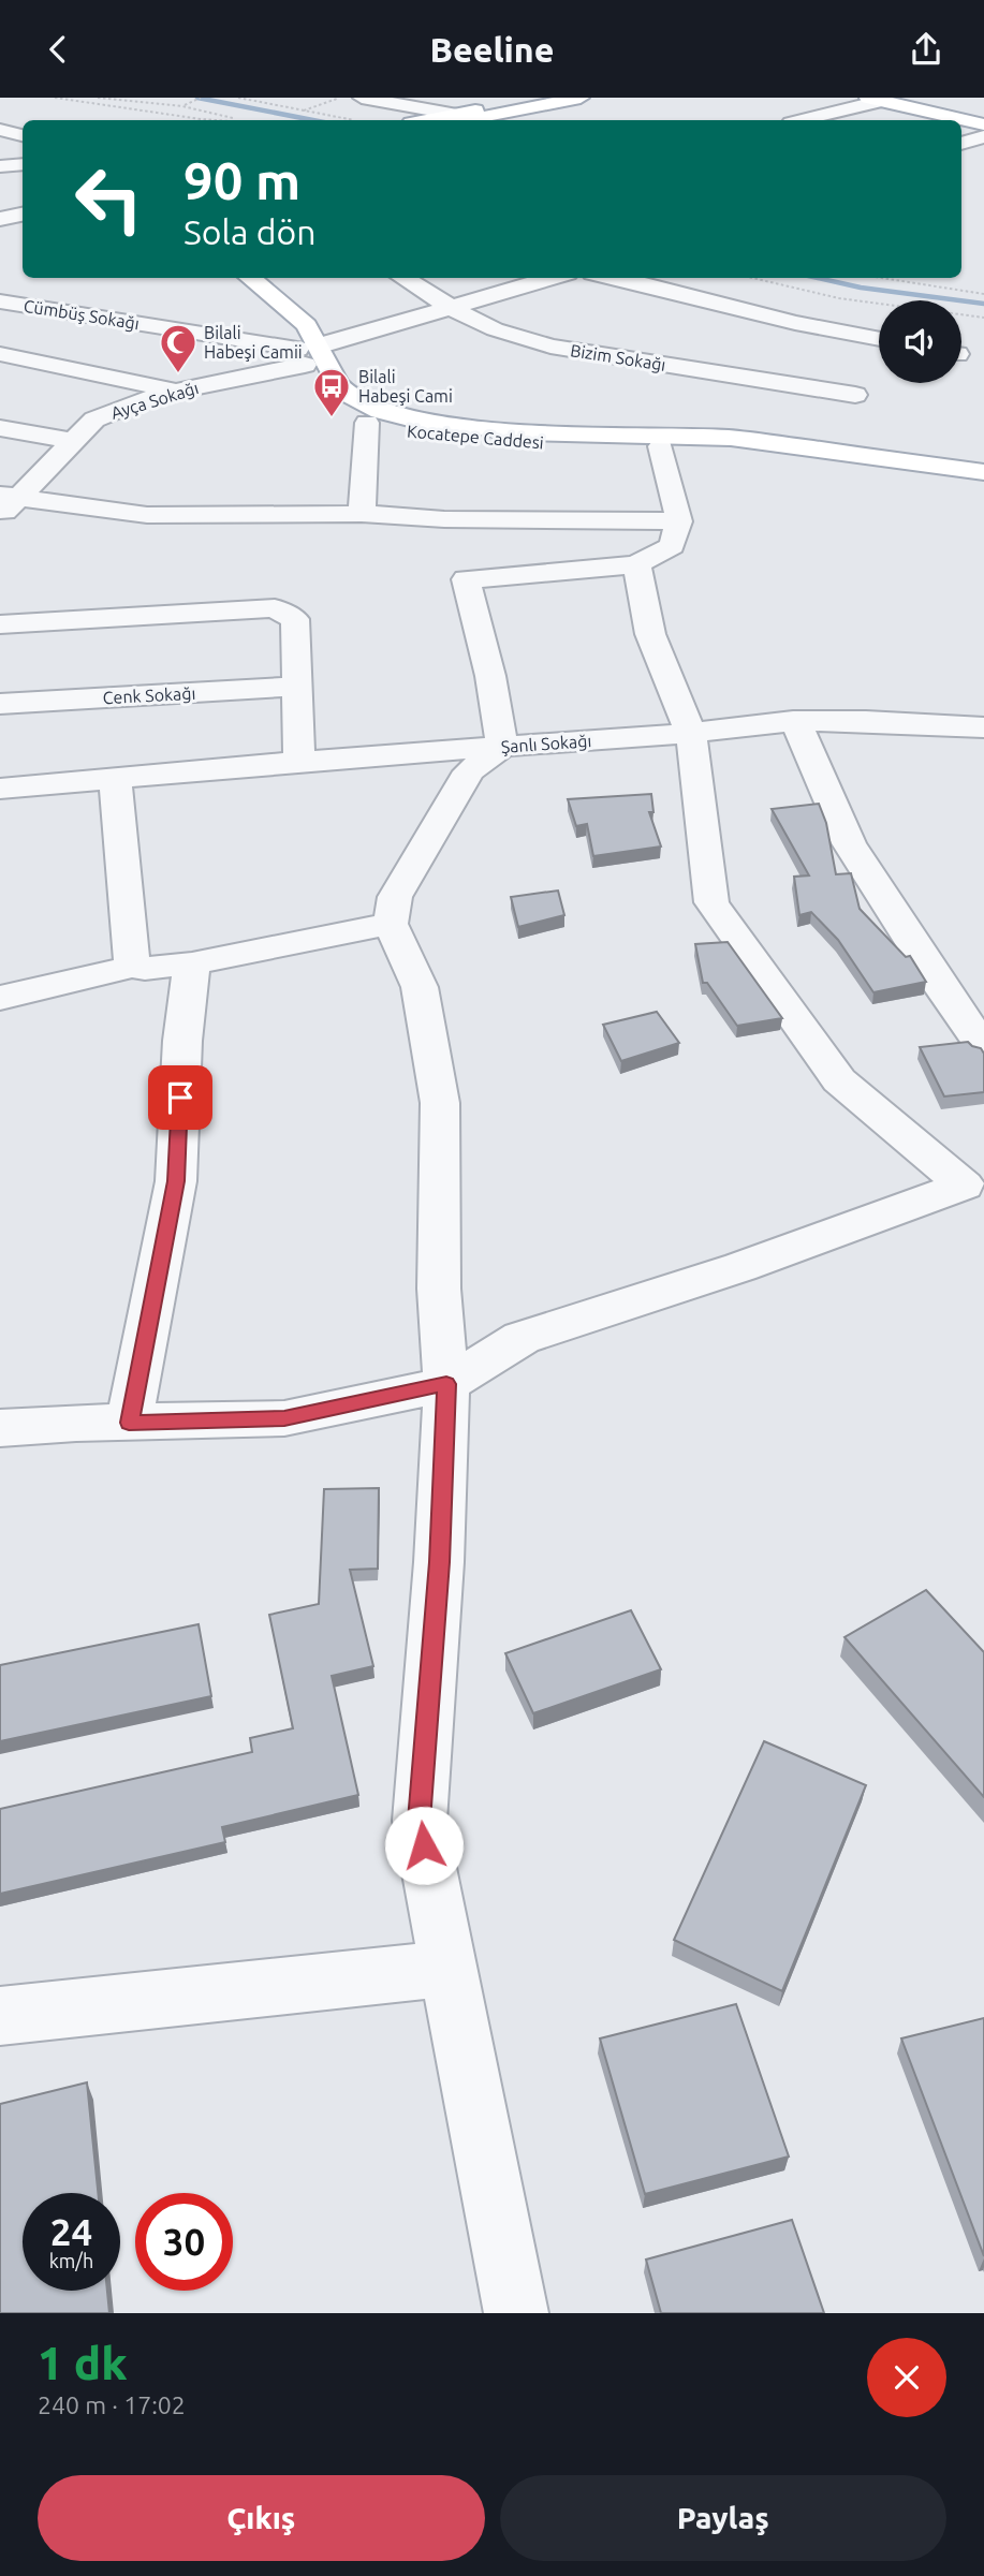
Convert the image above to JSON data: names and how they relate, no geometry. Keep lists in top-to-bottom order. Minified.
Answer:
{"streets":{"main road":["Kocatepe Caddesi"],"street":["Cümbüş Sokağı","Bizim Sokağı","Ayça Sokağı","Cenk Sokağı","Şanlı Sokağı"]},"crossings":[["Cümbüş Sokağı","Ayça Sokağı"],["Cümbüş Sokağı","Kocatepe Caddesi"],["Bizim Sokağı","Ayça Sokağı"],["Ayça Sokağı","Kocatepe Caddesi"]],"places":{"mosque":["Bilali Habeşi Camii"],"bus stop":["Bilali Habeşi Cami"]},"page":{"header":"Beeline","turn":["90 m","Sola dön"],"speed":"24 km/h","limit":"30","heading":["1 dk","240 m · 17:02"],"buttons":["Çıkış","Paylaş"]}}
